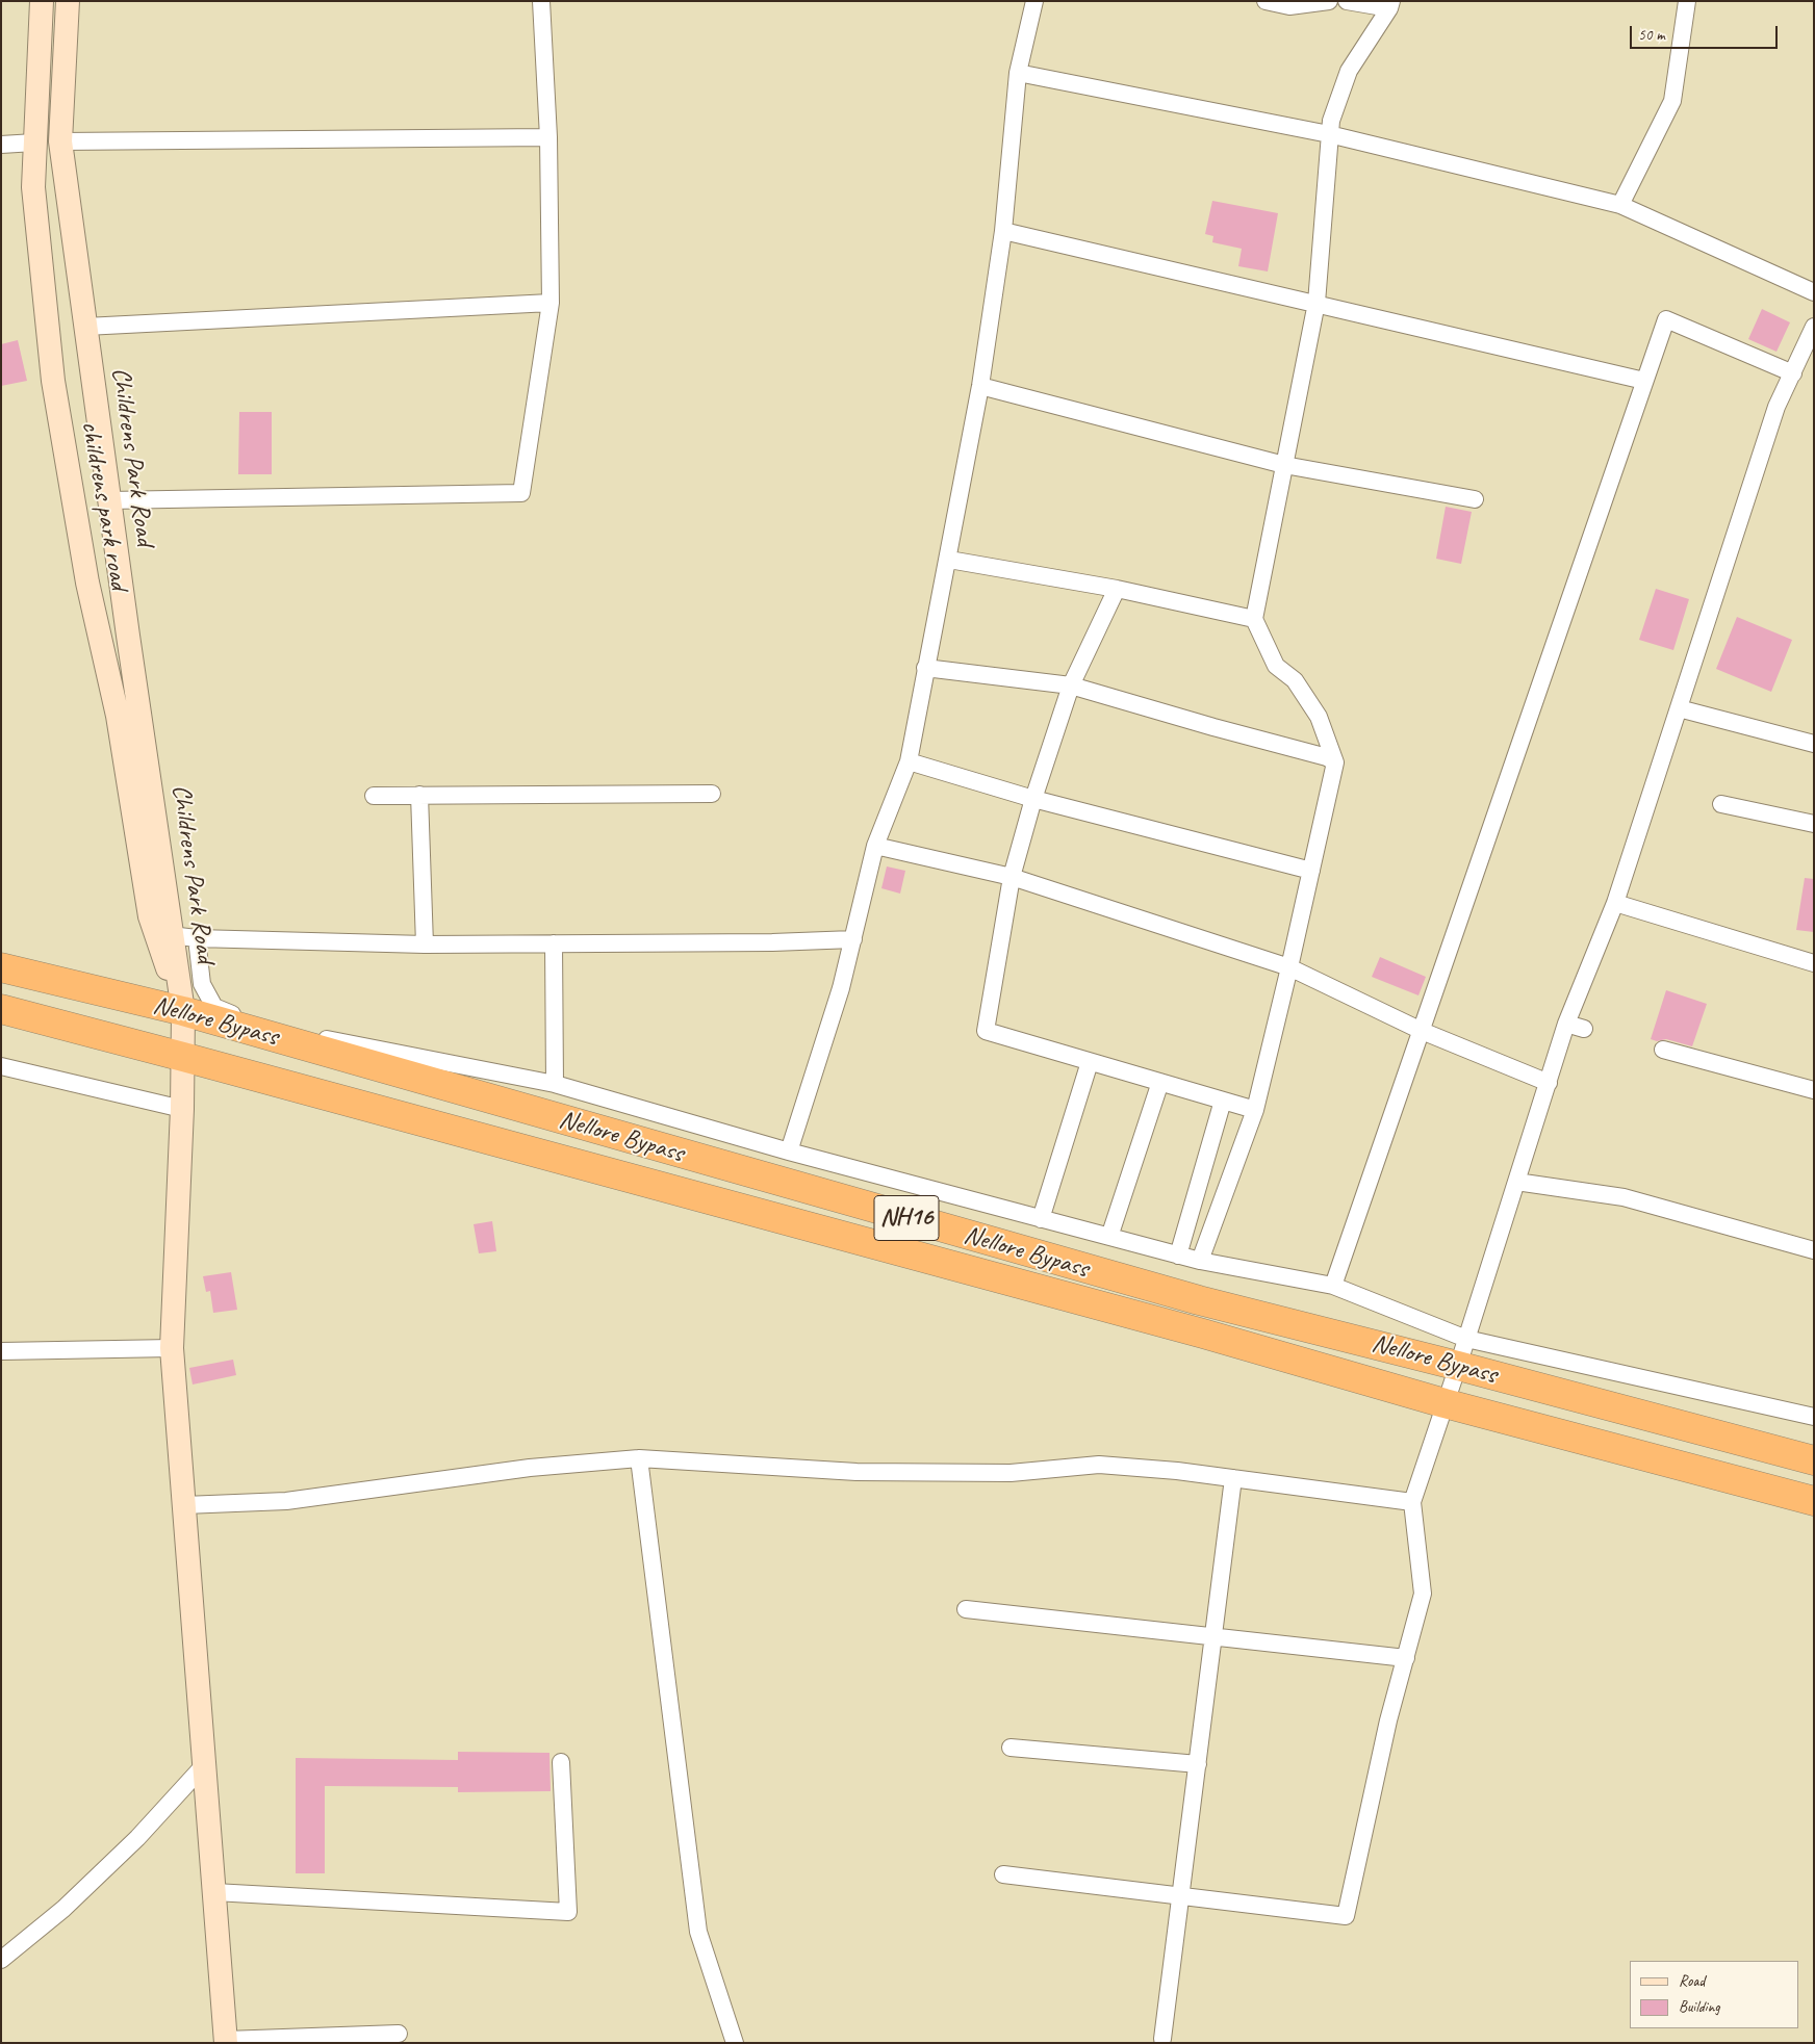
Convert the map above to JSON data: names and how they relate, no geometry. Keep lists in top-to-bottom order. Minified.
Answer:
{"streets":{"highway":["Nellore Bypass","NH16"],"street":["Childrens Park Road","childrens park road"]},"crossings":[["Childrens Park Road","childrens park road"],["childrens park road","Nellore Bypass"]],"legend":["Road","Building"],"scale_bar":"50 m"}
